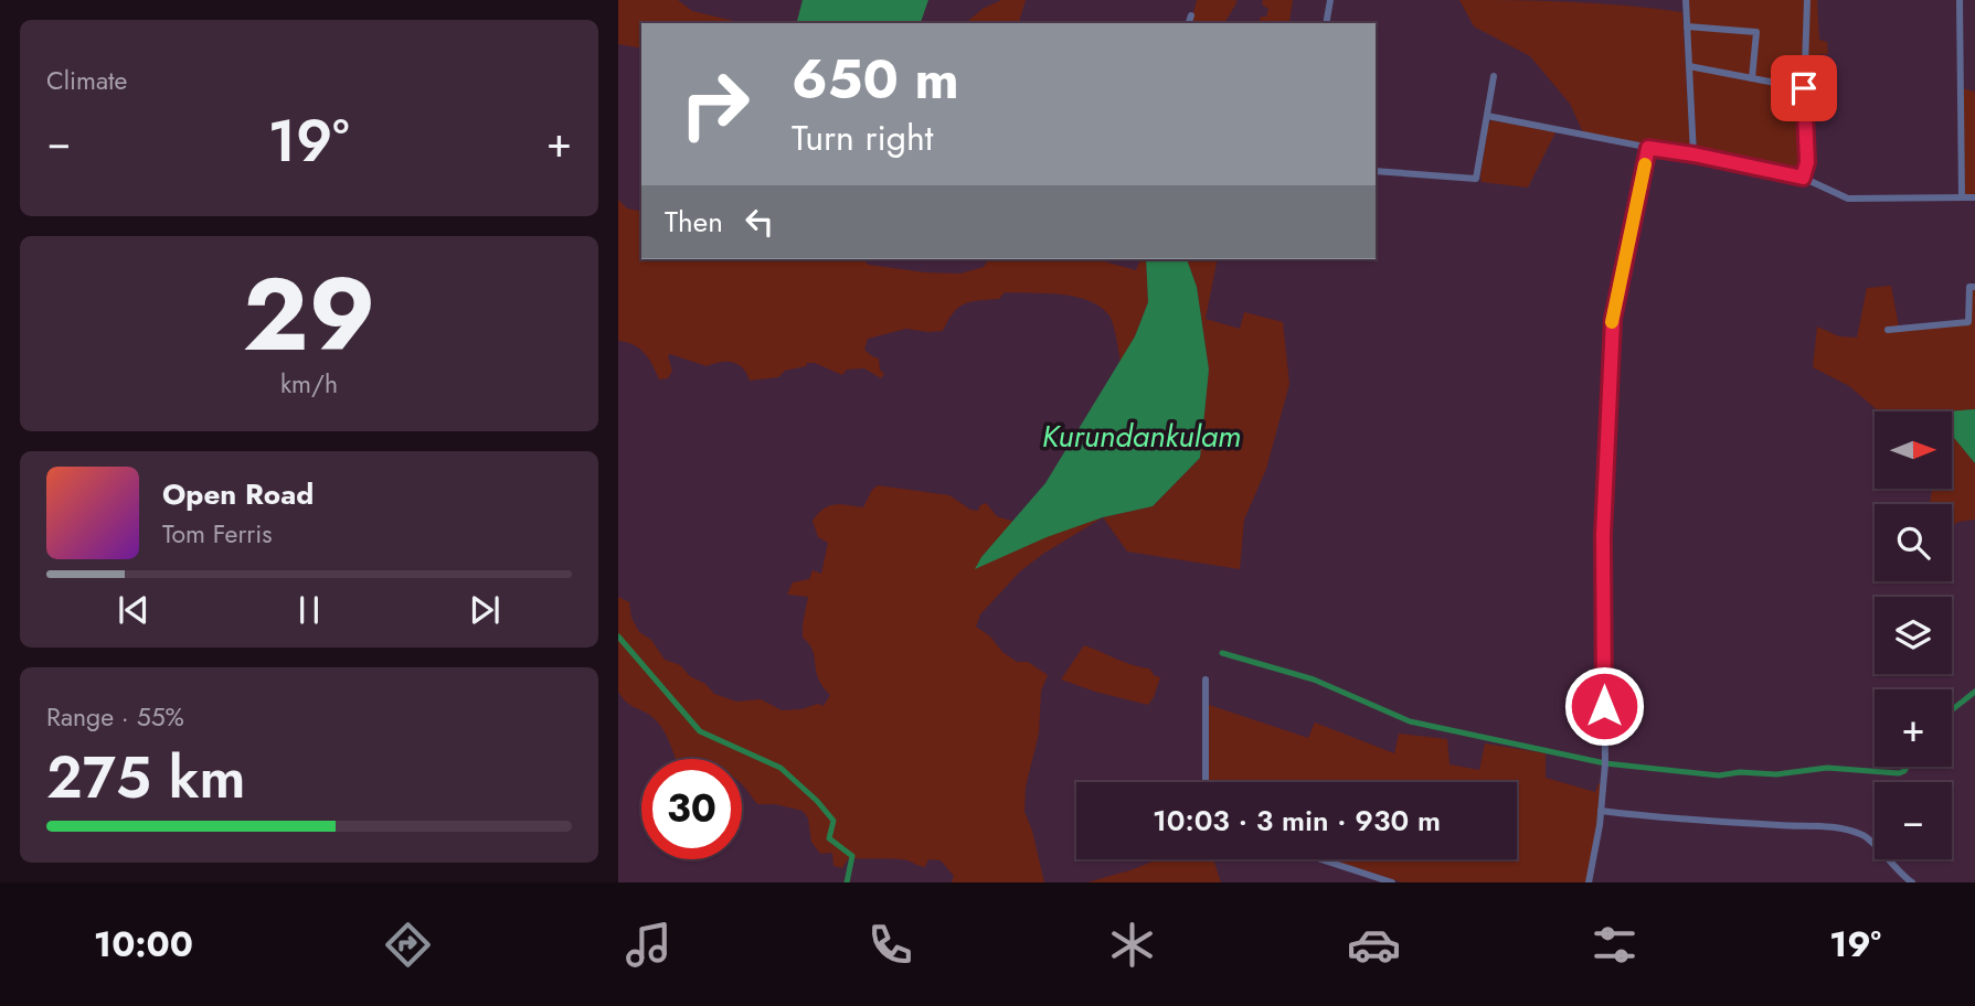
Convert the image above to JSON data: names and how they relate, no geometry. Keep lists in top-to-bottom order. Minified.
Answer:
{"water":["Kurundankulam"],"north":"right","page":{"tile":["Climate",["29","km/h"],["Range · 55%","275 km"]],"turn":["650 m","Turn right"],"heat":["−","19°","+"],"then":"Then","map_buttons":["+","−"],"song":["Open Road","Tom Ferris"],"limit":"30","trip":"10:03 · 3 min · 930 m","tabs":["10:00","19°"]}}
